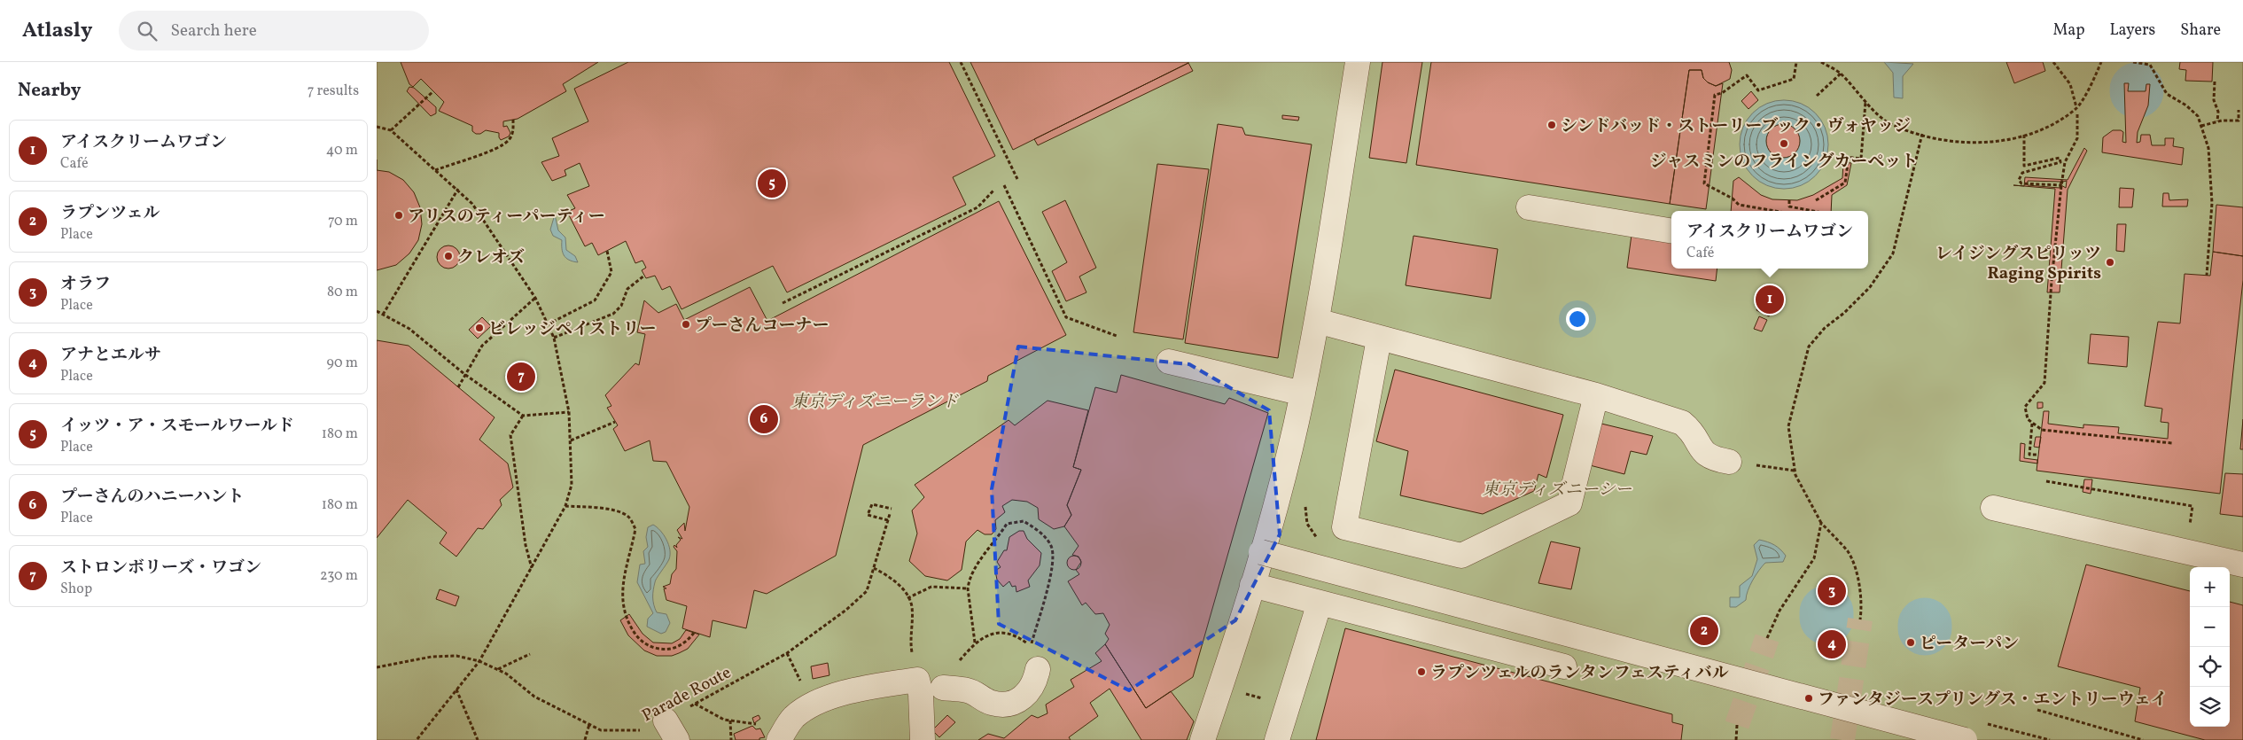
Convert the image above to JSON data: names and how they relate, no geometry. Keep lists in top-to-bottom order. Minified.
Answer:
{"streets":{"path":["Parade Route"]},"parks":["東京ディズニーランド","東京ディズニーシー"],"places":["シンドバッド・ストーリーブック・ヴォヤッジ","ジャスミンのフライングカーペット","アリスのティーパーティー","クレオズ","レイジングスピリッツ Raging Spirits","プーさんコーナー","ビレッジペイストリー","ピーターパン","ラプンツェルのランタンフェスティバル","ファンタジースプリングス・エントリーウェイ"],"page":{"header":"Atlasly","search":"Search here","nav":["Map","Layers","Share"],"heading":["Nearby","7 results"],"list":[{"mark":"1","name":"アイスクリームワゴン","note":"Café","value":"40 m"},{"mark":"2","name":"ラプンツェル","note":"Place","value":"70 m"},{"mark":"3","name":"オラフ","note":"Place","value":"80 m"},{"mark":"4","name":"アナとエルサ","note":"Place","value":"90 m"},{"mark":"5","name":"イッツ・ア・スモールワールド","note":"Place","value":"180 m"},{"mark":"6","name":"プーさんのハニーハント","note":"Place","value":"180 m"},{"mark":"7","name":"ストロンボリーズ・ワゴン","note":"Shop","value":"230 m"}],"pins":["5","1","7","6","3","2","4"],"popup":["アイスクリームワゴン","Café"],"map_buttons":["+","−"]}}
